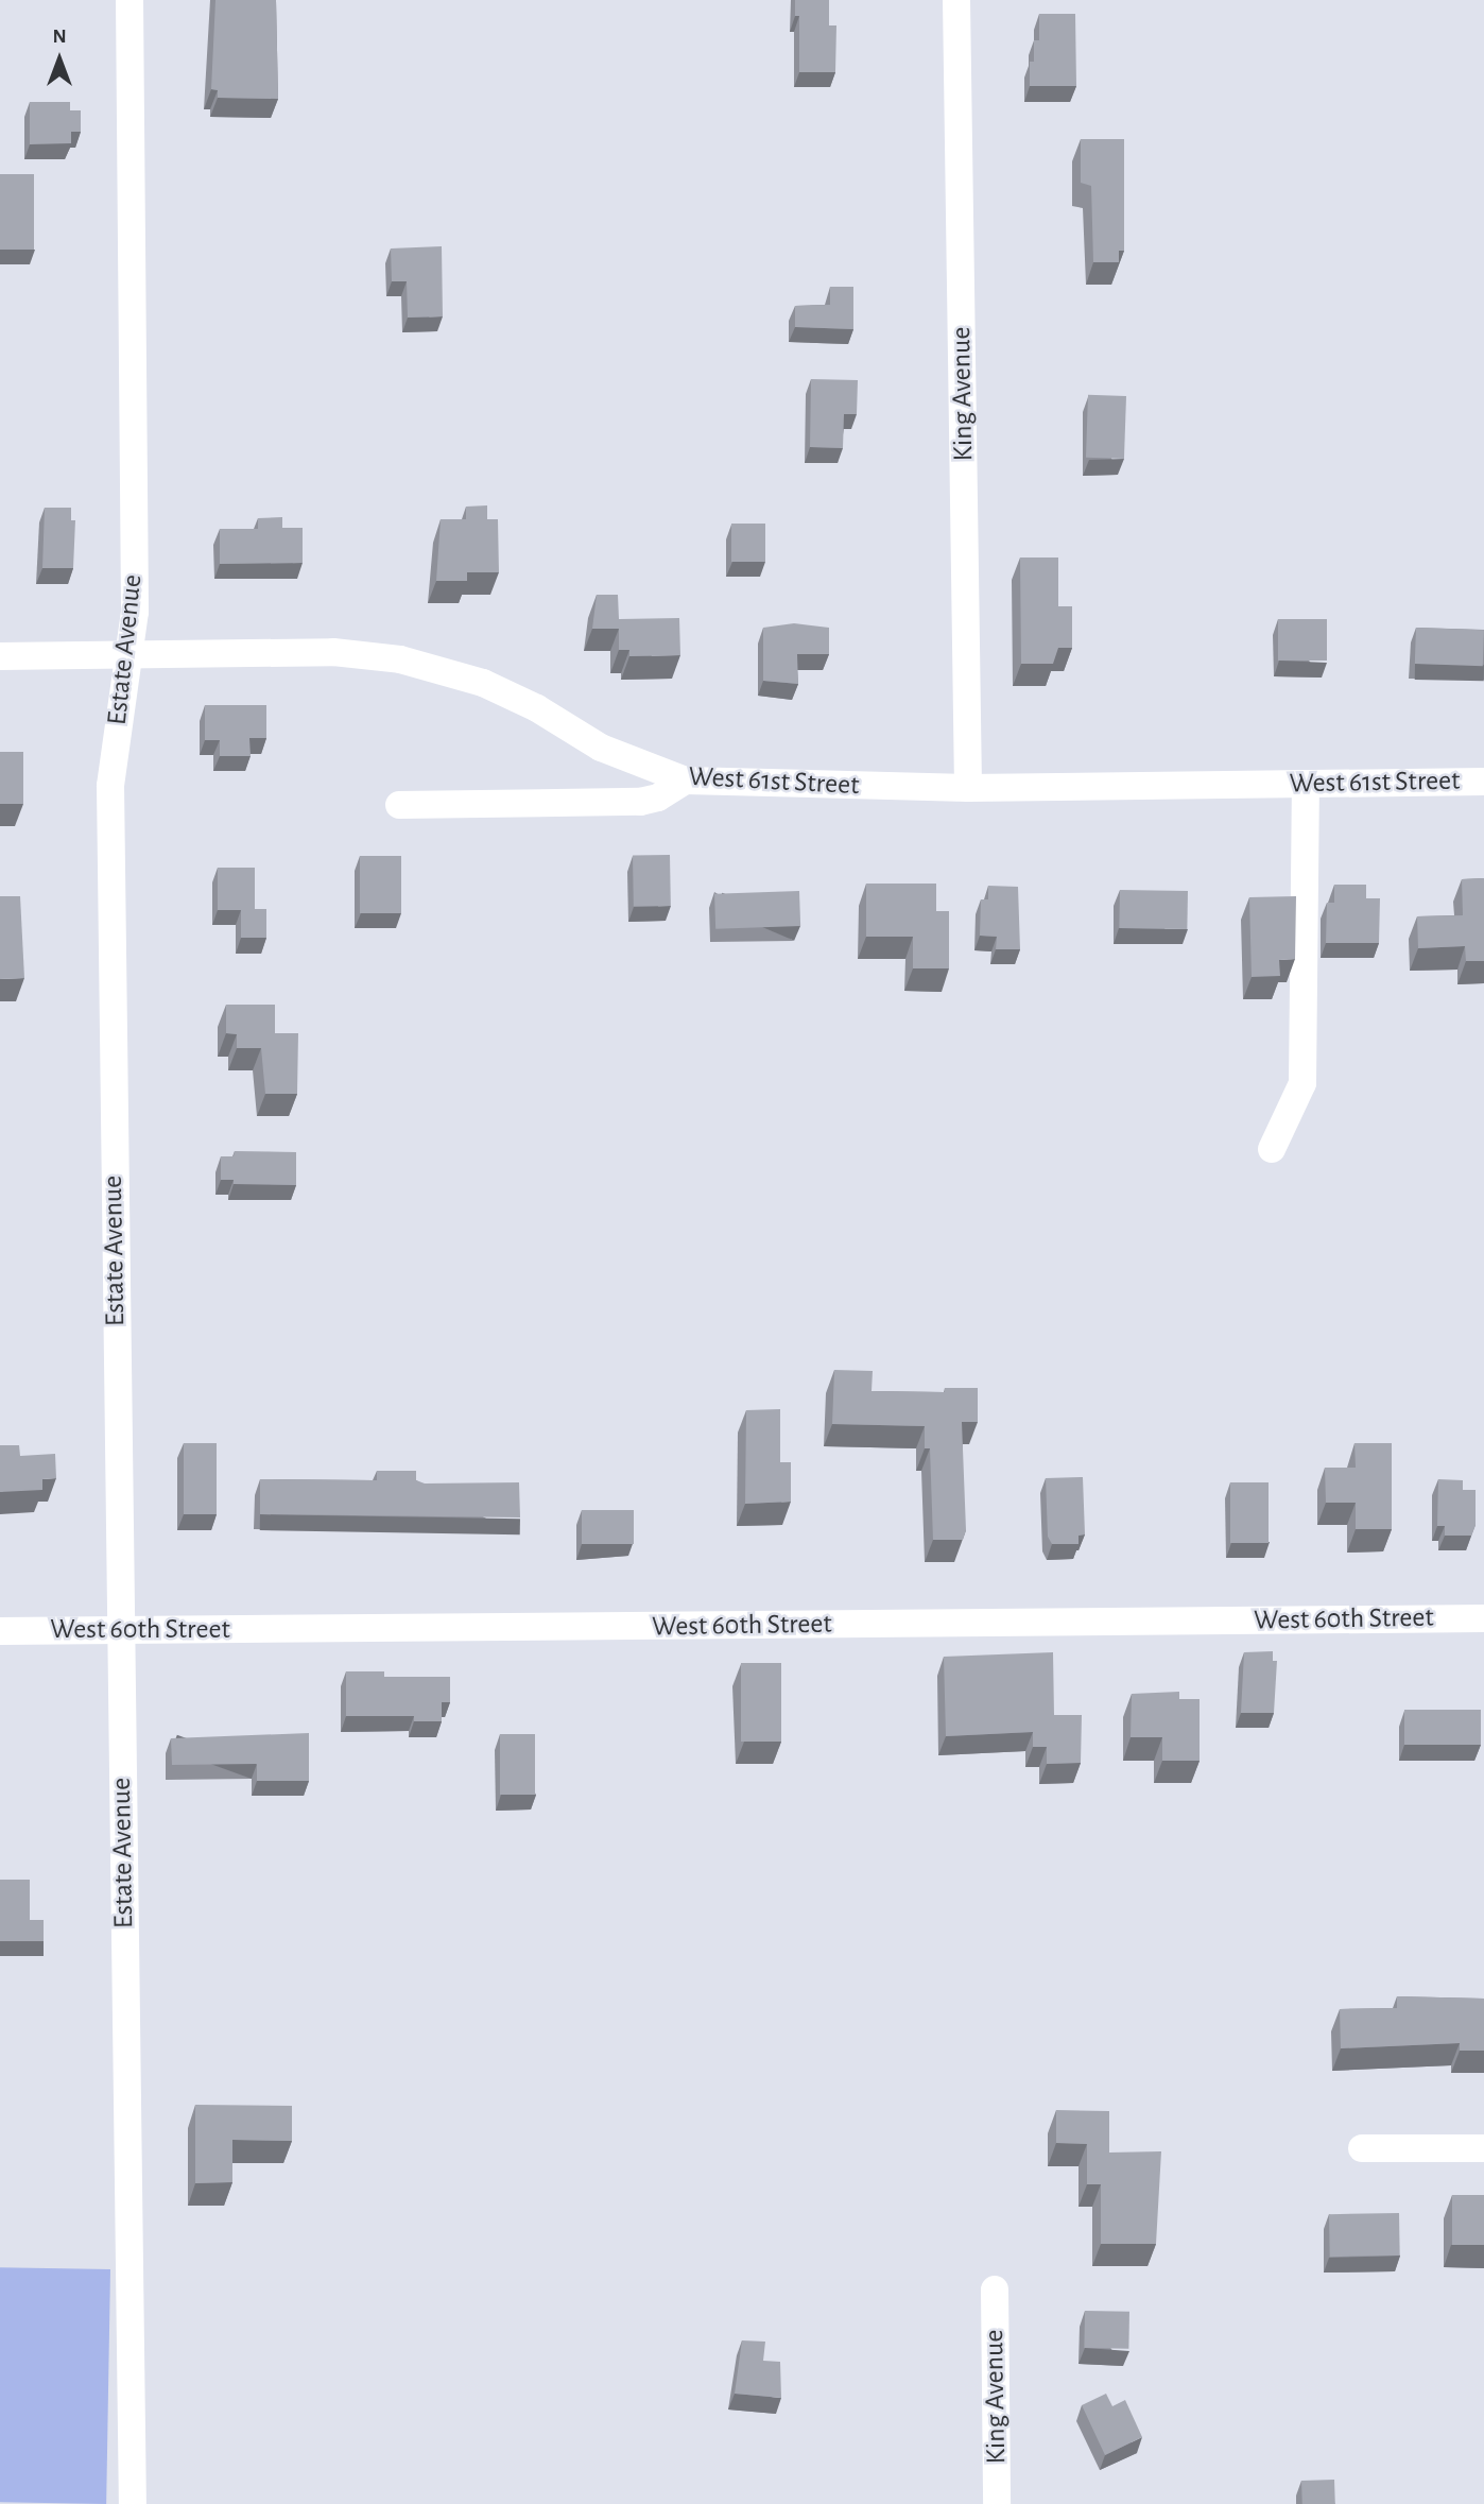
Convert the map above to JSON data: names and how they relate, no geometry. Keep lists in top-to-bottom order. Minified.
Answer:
{"streets":{"street":["King Avenue","Estate Avenue","West 61st Street","West 60th Street"]},"crossings":[["King Avenue","West 61st Street"],["Estate Avenue","West 61st Street"],["Estate Avenue","West 60th Street"]],"north":"top"}
